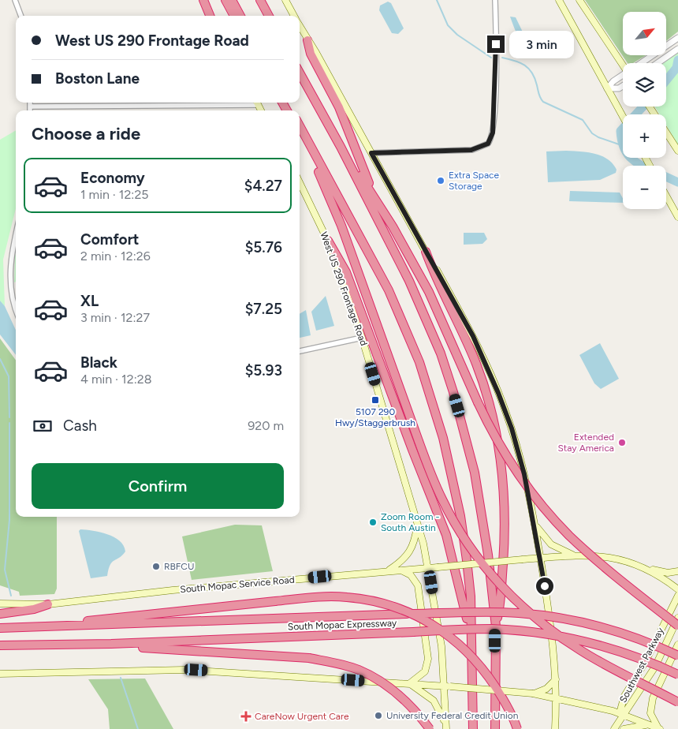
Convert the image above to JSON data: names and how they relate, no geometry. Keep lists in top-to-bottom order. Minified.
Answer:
{"streets":{"highway":["South Mopac Expressway"],"main road":["West US 290 Frontage Road","South Mopac Service Road","Southwest Parkway"]},"crossings":[["West US 290 Frontage Road","South Mopac Service Road"]],"places":{"other":["Extra Space Storage","Extended Stay America","Zoom Room - South Austin","RBFCU","University Federal Credit Union"],"transit":["5107 290 Hwy/Staggerbrush"],"health":["CareNow Urgent Care"]},"north":"top right","page":{"map_buttons":["+","−"],"banner":["West US 290 Frontage Road","Boston Lane"],"bubble":"3 min","heading":"Choose a ride","list":[{"name":"Economy","note":"1 min · 12:25","value":"$4.27"},{"name":"Comfort","note":"2 min · 12:26","value":"$5.76"},{"name":"XL","note":"3 min · 12:27","value":"$7.25"},{"name":"Black","note":"4 min · 12:28","value":"$5.93"}],"pay":["Cash","920 m"],"buttons":"Confirm"}}
